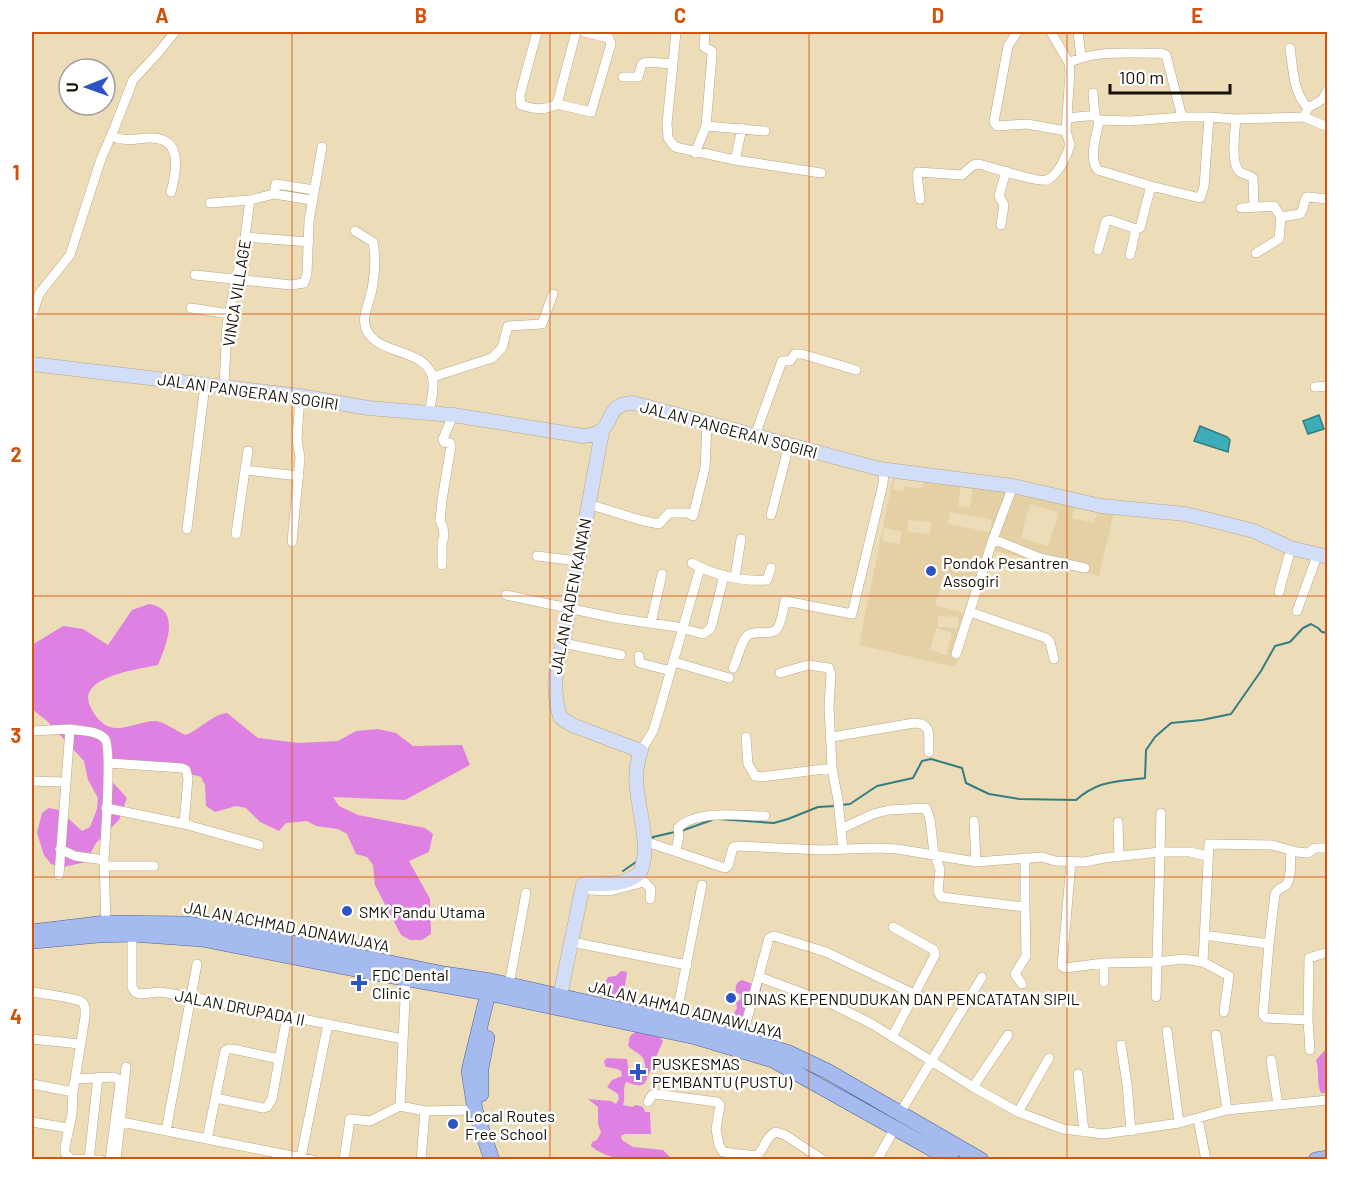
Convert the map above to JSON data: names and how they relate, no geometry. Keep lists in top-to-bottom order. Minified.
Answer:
{"streets":{"main road":["JALAN ACHMAD ADNAWIJAYA","JALAN AHMAD ADNAWIJAYA"],"street":["VINCA VILLAGE","JALAN PANGERAN SOGIRI","JALAN RADEN KAN'AN","JALAN DRUPADA II"]},"crossings":[["VINCA VILLAGE","JALAN PANGERAN SOGIRI"],["JALAN PANGERAN SOGIRI","JALAN RADEN KAN'AN"],["JALAN ACHMAD ADNAWIJAYA","JALAN DRUPADA II"],["JALAN ACHMAD ADNAWIJAYA","JALAN AHMAD ADNAWIJAYA"]],"places":{"other":["Pondok Pesantren Assogiri","SMK Pandu Utama","DINAS KEPENDUDUKAN DAN PENCATATAN SIPIL","Local Routes Free School"],"health":["FDC Dental Clinic","PUSKESMAS PEMBANTU (PUSTU)"]},"scale_bar":"100 m","north":"left","grid":{"columns":["A","B","C","D","E"],"rows":["1","2","3","4"]}}
